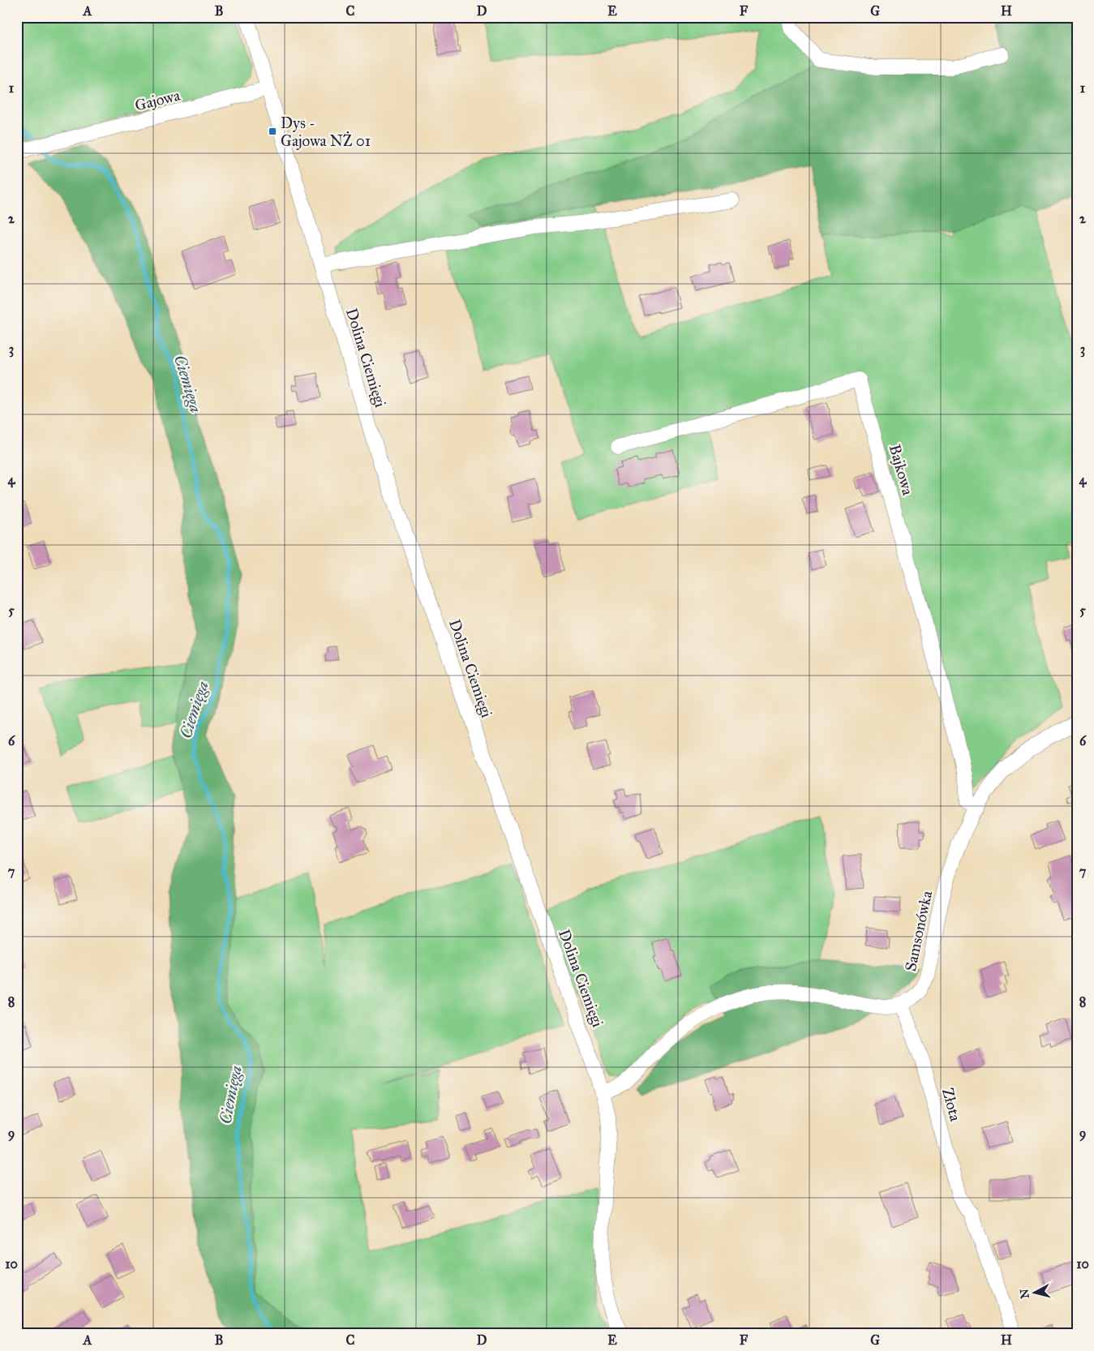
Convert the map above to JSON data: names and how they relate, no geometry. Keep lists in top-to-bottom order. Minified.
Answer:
{"streets":{"street":["Gajowa","Dolina Ciemięgi","Bajkowa","Samsonówka","Złota"]},"crossings":[["Gajowa","Dolina Ciemięgi"],["Dolina Ciemięgi","Samsonówka"],["Bajkowa","Samsonówka"],["Samsonówka","Złota"]],"water":["Ciemięga"],"places":{"transit":["Dys - Gajowa NŻ 01"]},"north":"left","grid":{"columns":["A","B","C","D","E","F","G","H"],"rows":["1","2","3","4","5","6","7","8","9","10"]}}
